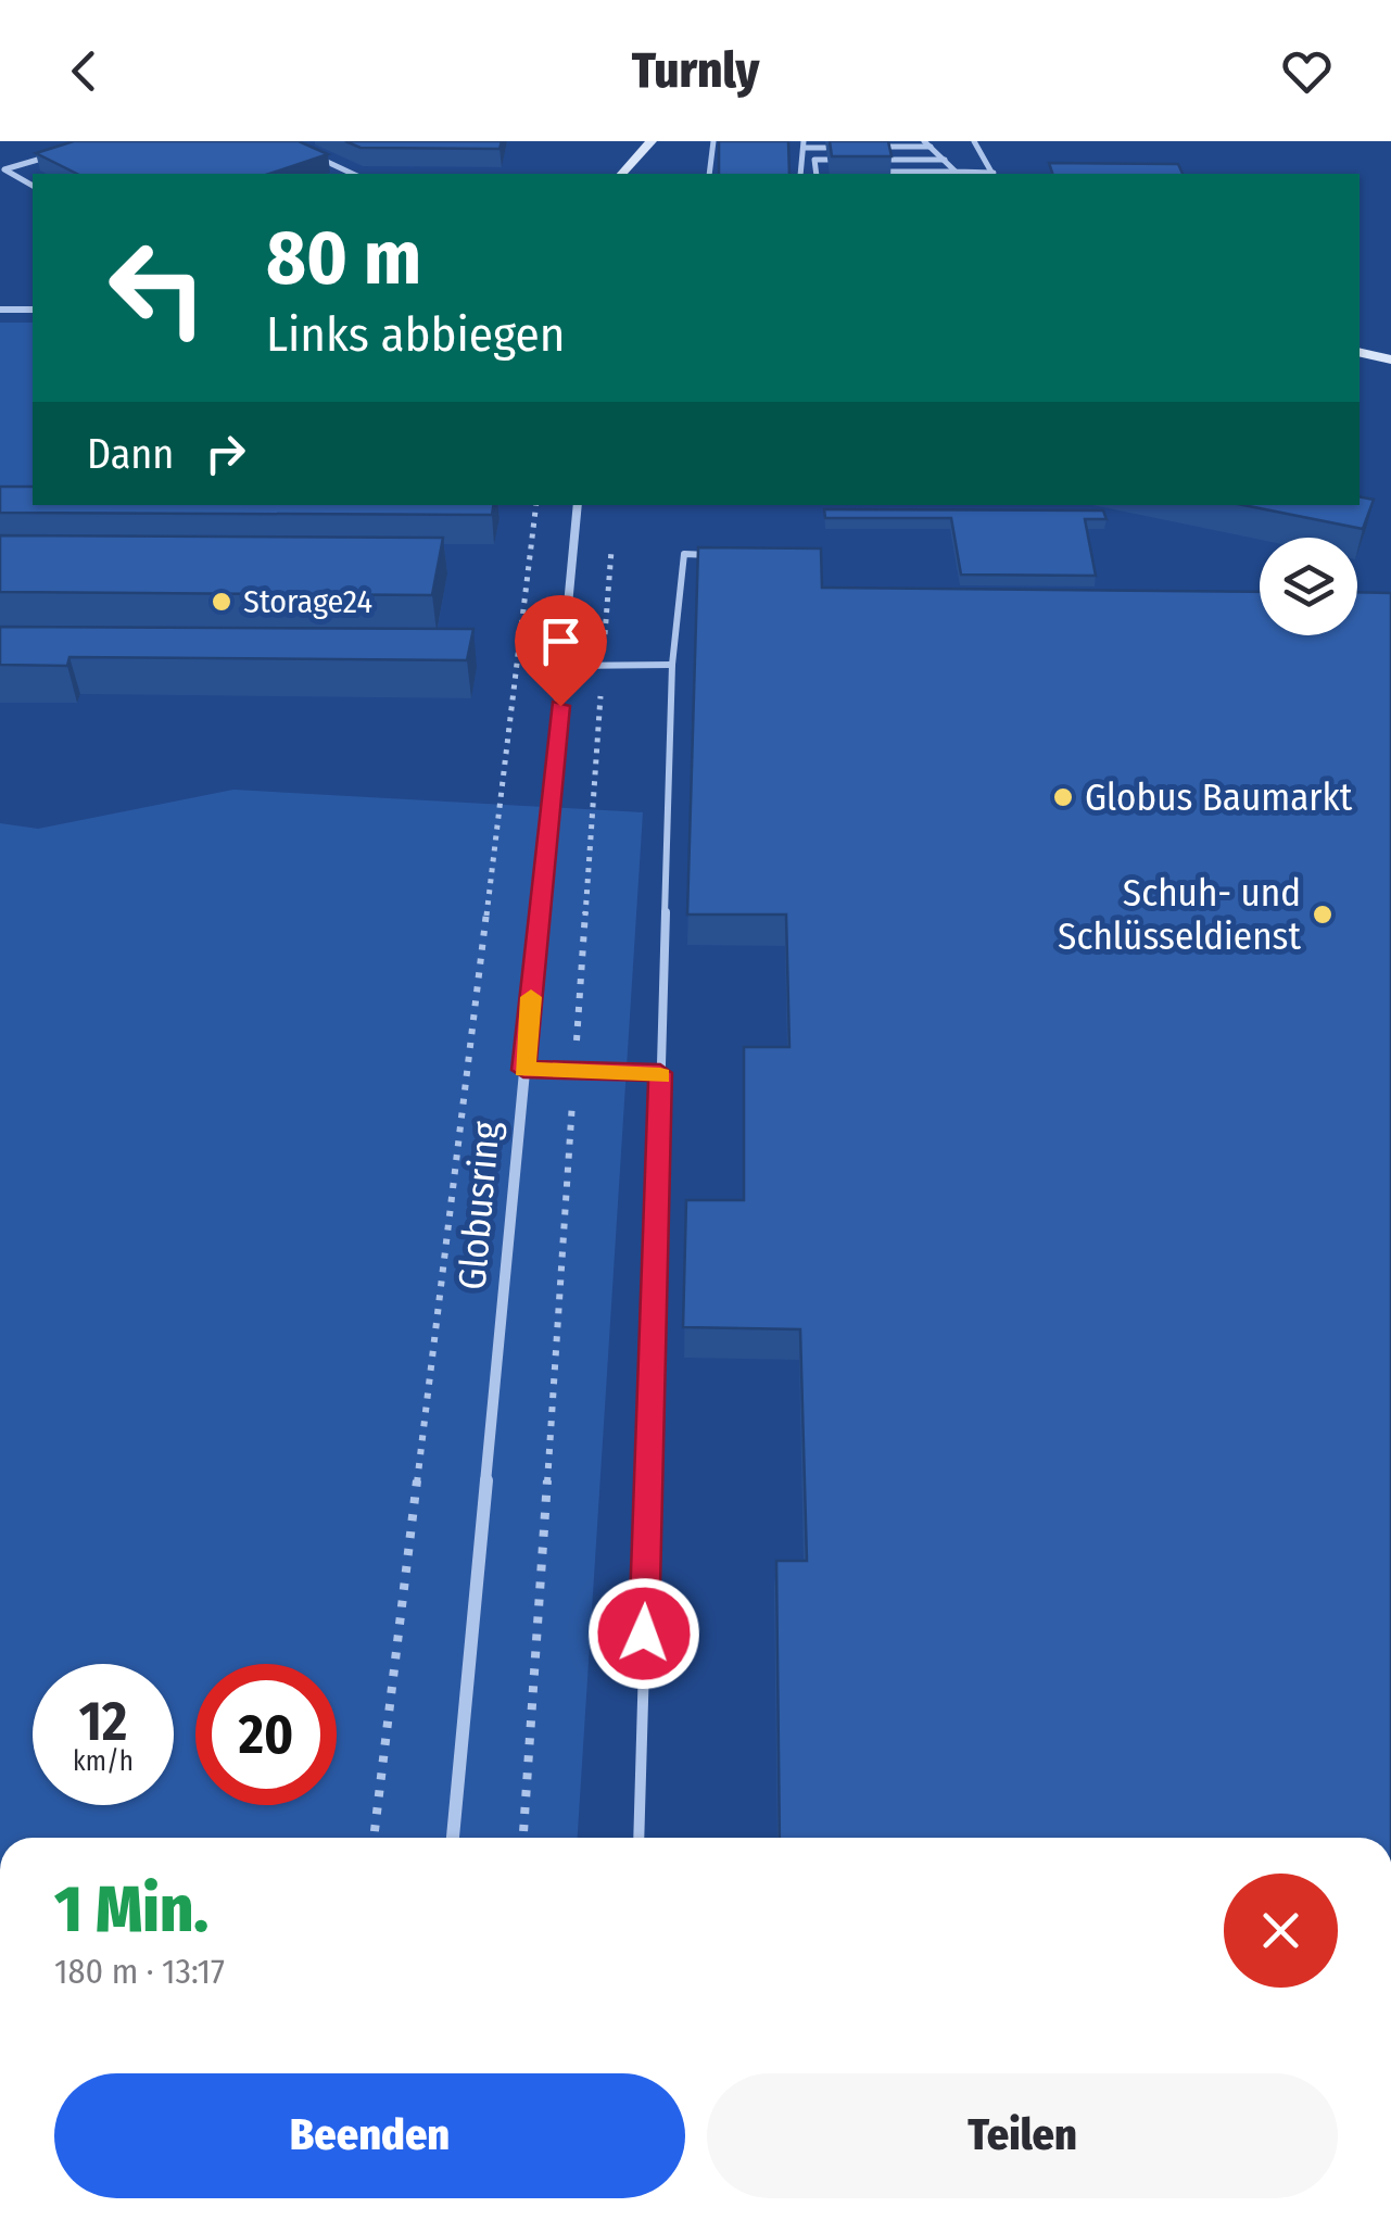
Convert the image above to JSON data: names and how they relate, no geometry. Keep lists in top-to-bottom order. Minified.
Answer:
{"streets":{"street":["Globusring"]},"places":["Storage24","Globus Baumarkt","Schuh- und Schlüsseldienst"],"page":{"header":"Turnly","turn":["80 m","Links abbiegen"],"then":"Dann","speed":"12 km/h","limit":"20","heading":["1 Min.","180 m · 13:17"],"buttons":["Beenden","Teilen"]}}
